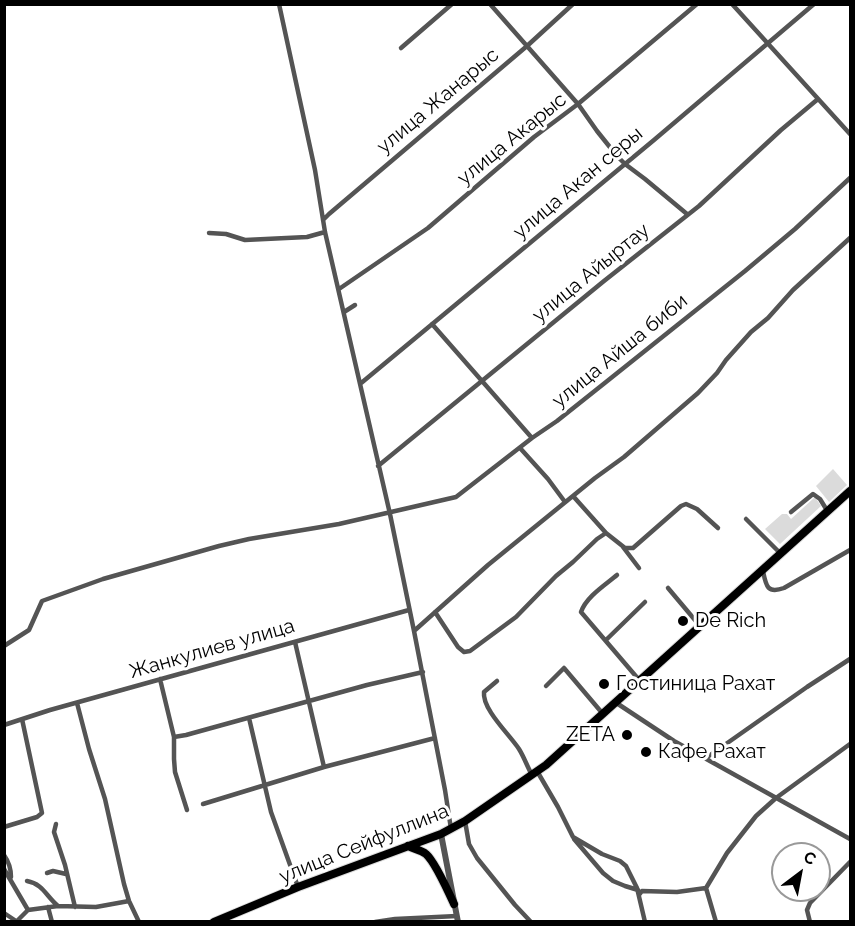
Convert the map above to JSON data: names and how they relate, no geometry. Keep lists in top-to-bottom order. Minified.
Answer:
{"streets":{"main road":["улица Сейфуллина"],"street":["улица Жанарыс","улица Акарыс","улица Акан серы","улица Айыртау","улица Айша биби","Жанкулиев улица"]},"places":["De Rich","Гостиница Рахат","ZETA","Кафе Рахат"],"north":"top right"}
